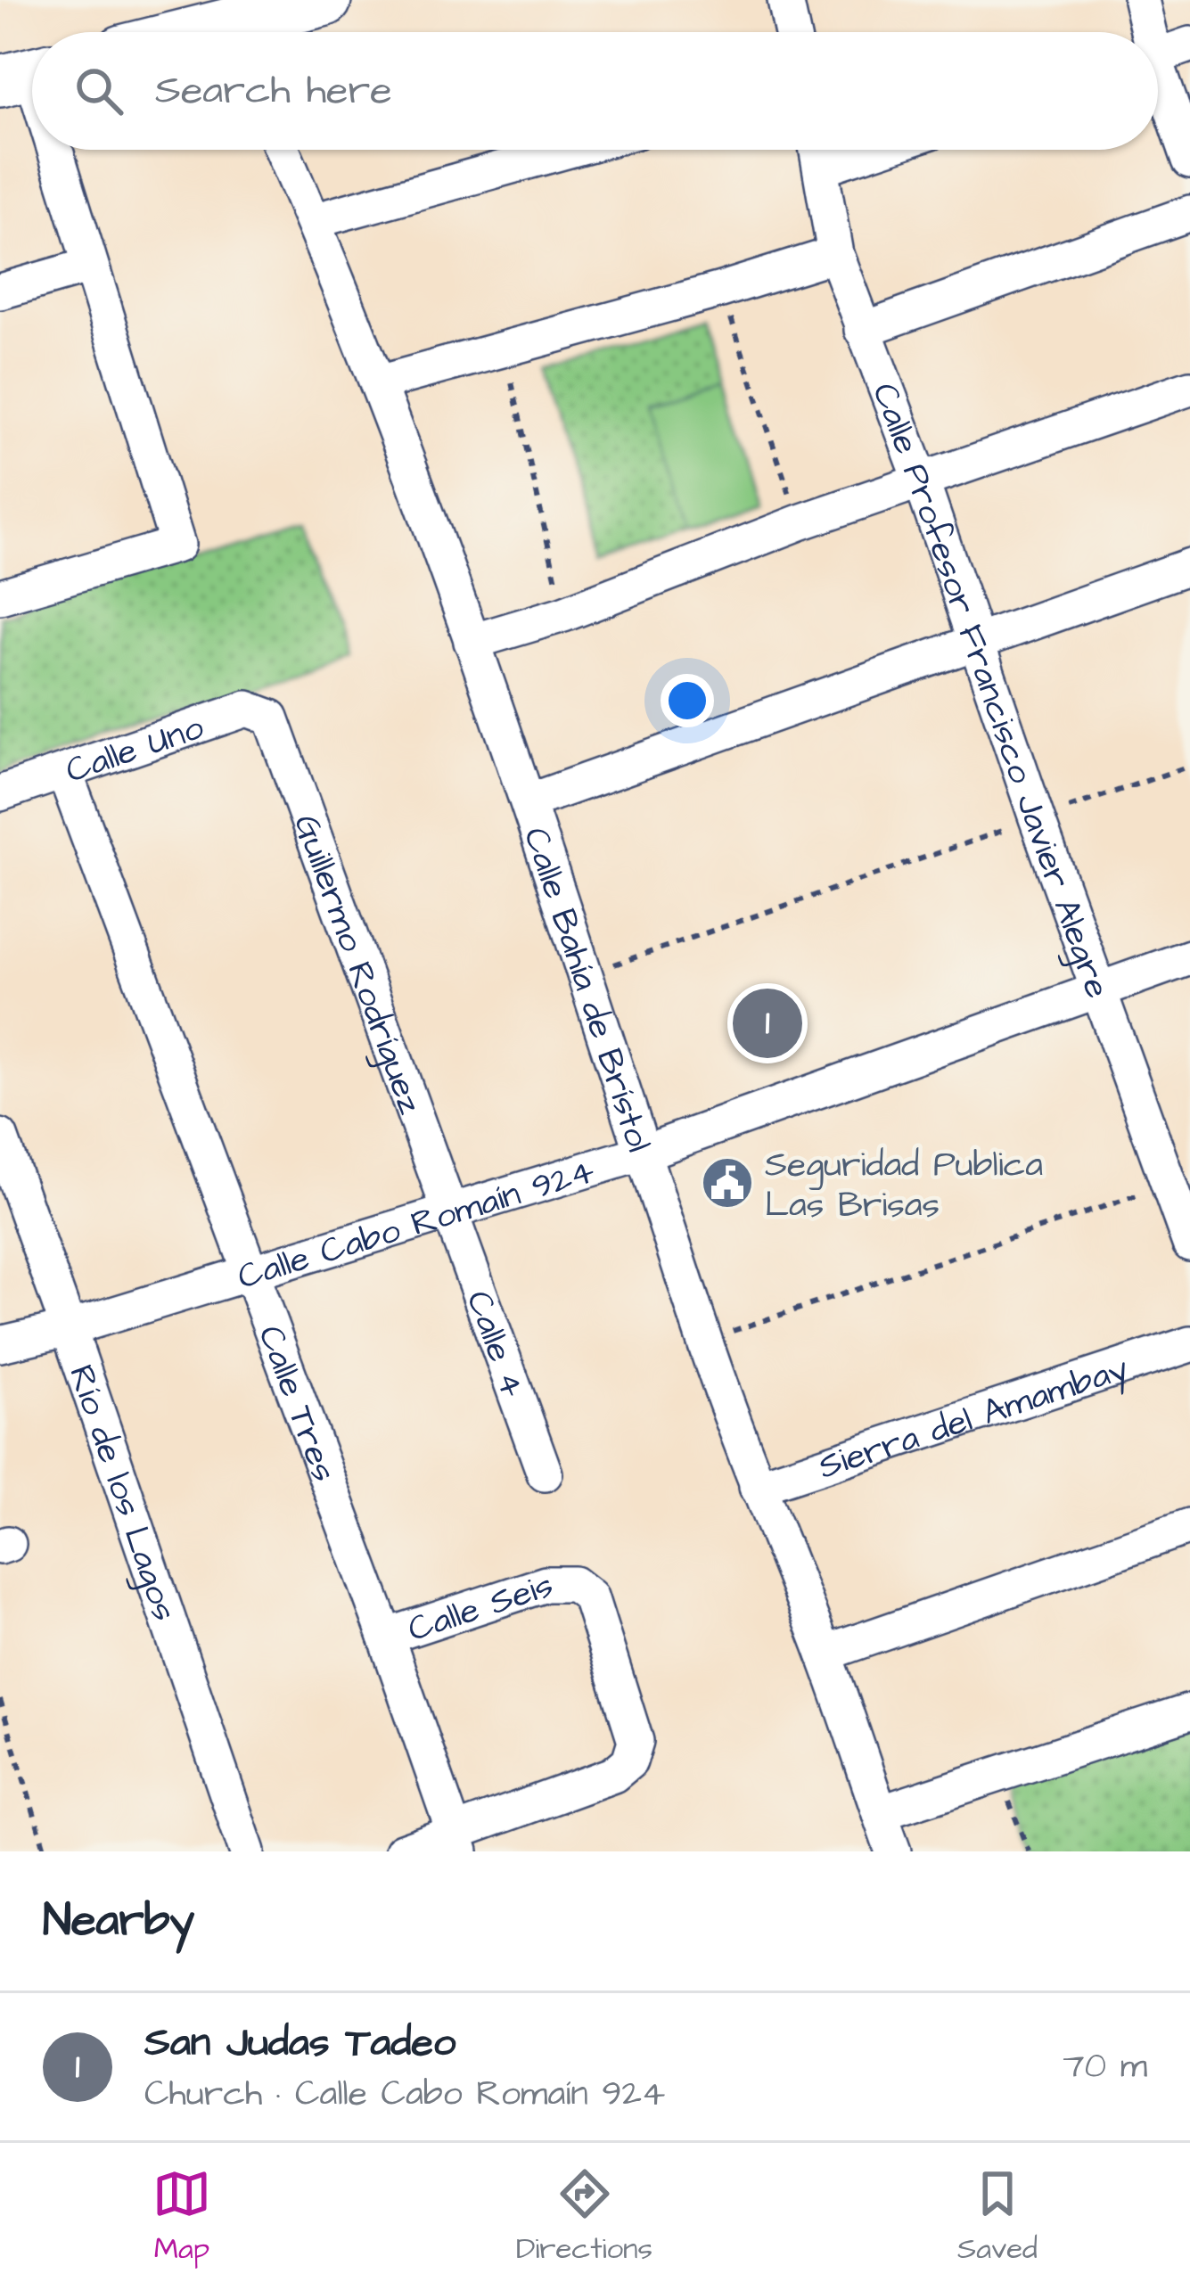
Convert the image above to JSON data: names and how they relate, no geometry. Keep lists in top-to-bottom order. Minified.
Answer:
{"streets":{"street":["Calle Profesor Francisco Javier Alegre","Calle Uno","Guillermo Rodríguez","Calle Bahía de Brístol","Calle Cabo Romaín 924","Calle 4","Calle Tres","Sierra del Amambay","Río de los Lagos","Calle Seis"]},"crossings":[["Calle Profesor Francisco Javier Alegre","Calle Cabo Romaín 924"],["Calle Uno","Guillermo Rodríguez"],["Calle Uno","Calle Tres"],["Guillermo Rodríguez","Calle Cabo Romaín 924"],["Guillermo Rodríguez","Calle 4"],["Calle Bahía de Brístol","Calle Cabo Romaín 924"],["Calle Bahía de Brístol","Sierra del Amambay"],["Calle Cabo Romaín 924","Calle 4"],["Calle Cabo Romaín 924","Calle Tres"],["Calle Cabo Romaín 924","Río de los Lagos"],["Calle Tres","Calle Seis"]],"places":{"public building":["Seguridad Publica Las Brisas"]},"page":{"search":"Search here","pins":"1","heading":"Nearby","list":[{"mark":"1","name":"San Judas Tadeo","note":"Church · Calle Cabo Romaín 924","value":"70 m"}],"nav":["Map","Directions","Saved"]}}
